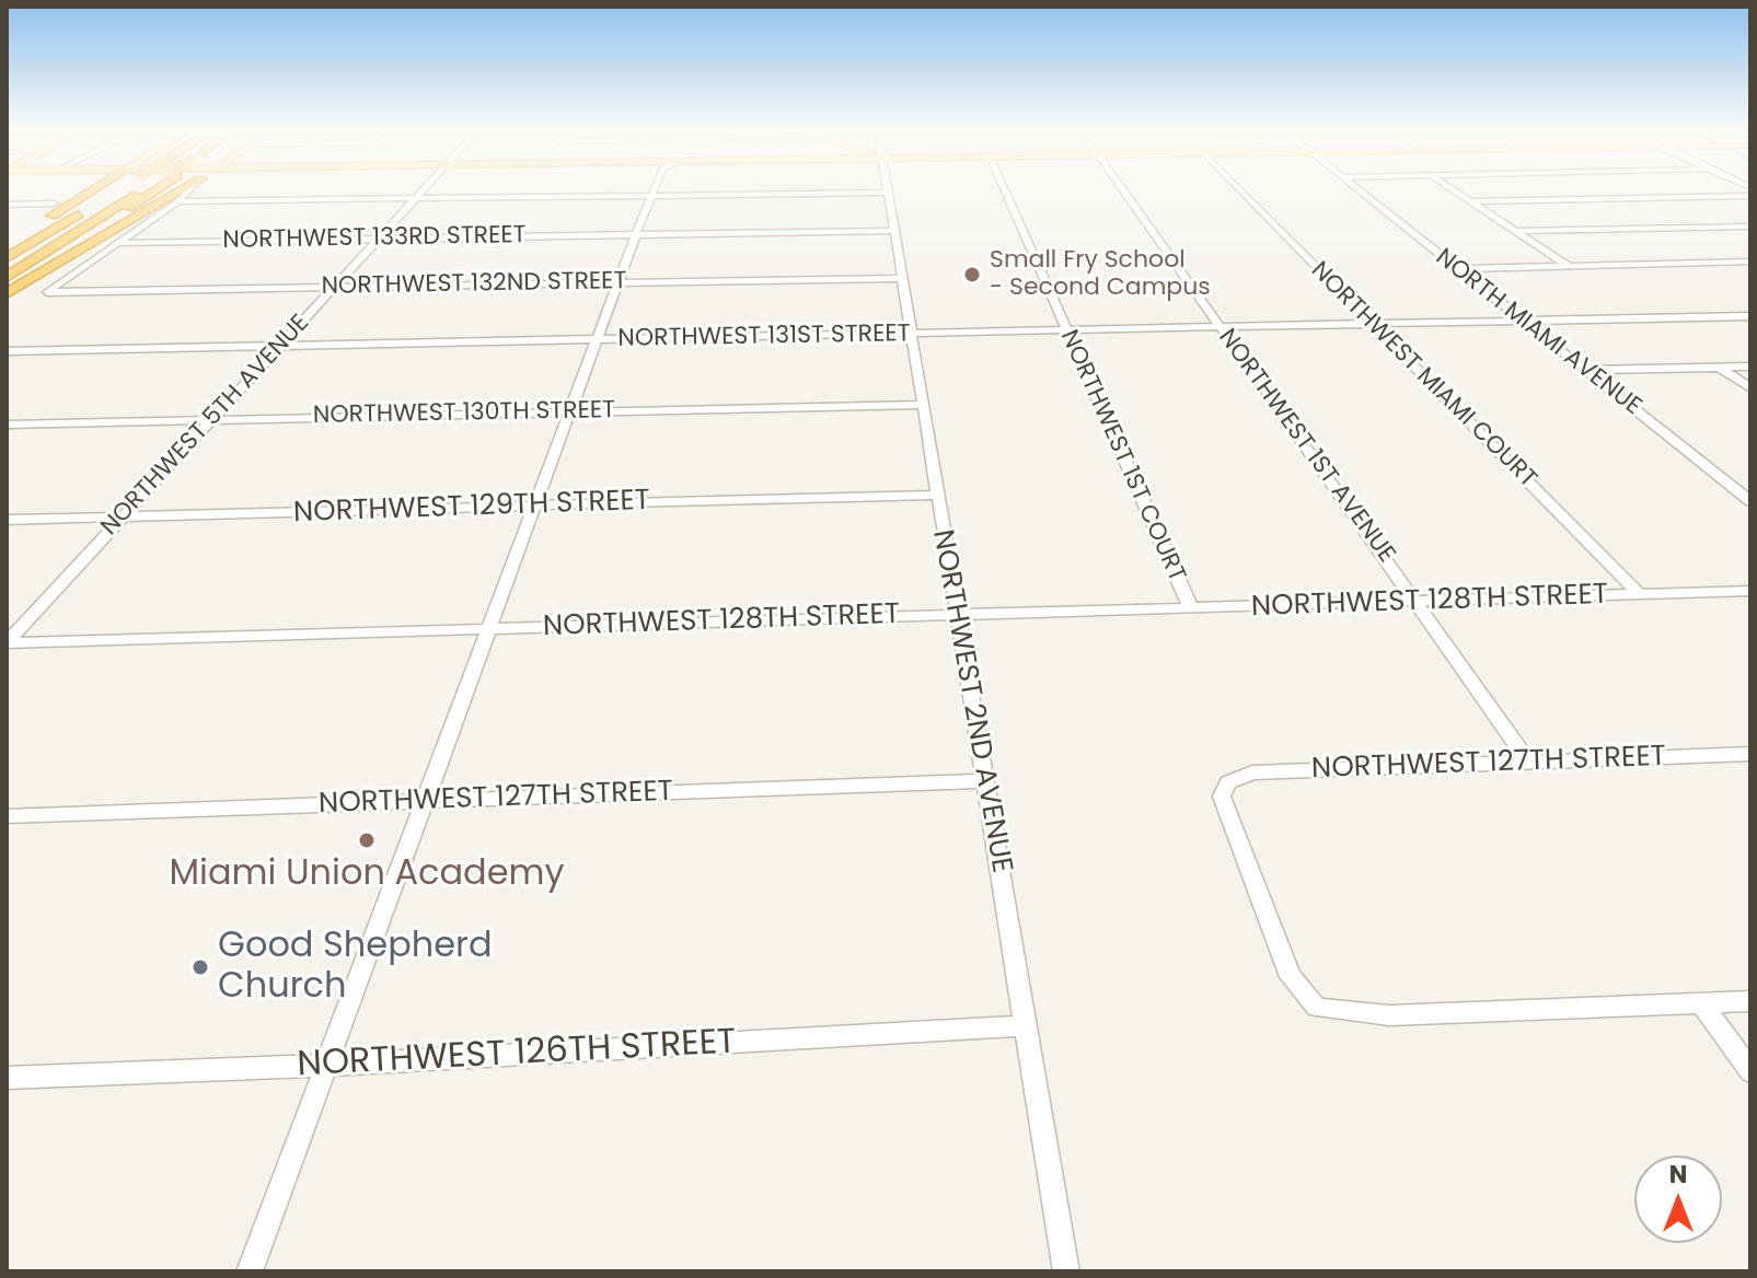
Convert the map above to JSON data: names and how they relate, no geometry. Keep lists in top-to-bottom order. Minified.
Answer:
{"streets":{"street":["NORTHWEST 133RD STREET","NORTHWEST 132ND STREET","NORTH MIAMI AVENUE","NORTHWEST 131ST STREET","NORTHWEST MIAMI COURT","NORTHWEST 130TH STREET","NORTHWEST 5TH AVENUE","NORTHWEST 1ST AVENUE","NORTHWEST 1ST COURT","NORTHWEST 129TH STREET","NORTHWEST 128TH STREET","NORTHWEST 2ND AVENUE","NORTHWEST 127TH STREET","NORTHWEST 126TH STREET"]},"crossings":[["NORTHWEST 133RD STREET","NORTHWEST 132ND STREET"],["NORTHWEST 133RD STREET","NORTHWEST 5TH AVENUE"],["NORTHWEST 133RD STREET","NORTHWEST 2ND AVENUE"],["NORTHWEST 132ND STREET","NORTHWEST 5TH AVENUE"],["NORTHWEST 132ND STREET","NORTHWEST 2ND AVENUE"],["NORTH MIAMI AVENUE","NORTHWEST 131ST STREET"],["NORTHWEST 131ST STREET","NORTHWEST MIAMI COURT"],["NORTHWEST 131ST STREET","NORTHWEST 5TH AVENUE"],["NORTHWEST 131ST STREET","NORTHWEST 1ST AVENUE"],["NORTHWEST 131ST STREET","NORTHWEST 1ST COURT"],["NORTHWEST 131ST STREET","NORTHWEST 2ND AVENUE"],["NORTHWEST MIAMI COURT","NORTHWEST 128TH STREET"],["NORTHWEST 130TH STREET","NORTHWEST 5TH AVENUE"],["NORTHWEST 130TH STREET","NORTHWEST 2ND AVENUE"],["NORTHWEST 5TH AVENUE","NORTHWEST 129TH STREET"],["NORTHWEST 5TH AVENUE","NORTHWEST 128TH STREET"],["NORTHWEST 1ST AVENUE","NORTHWEST 128TH STREET"],["NORTHWEST 1ST AVENUE","NORTHWEST 127TH STREET"],["NORTHWEST 1ST COURT","NORTHWEST 128TH STREET"],["NORTHWEST 129TH STREET","NORTHWEST 2ND AVENUE"],["NORTHWEST 128TH STREET","NORTHWEST 2ND AVENUE"],["NORTHWEST 2ND AVENUE","NORTHWEST 127TH STREET"],["NORTHWEST 2ND AVENUE","NORTHWEST 126TH STREET"]],"places":["Small Fry School - Second Campus","Miami Union Academy","Good Shepherd Church"],"north":"top"}
